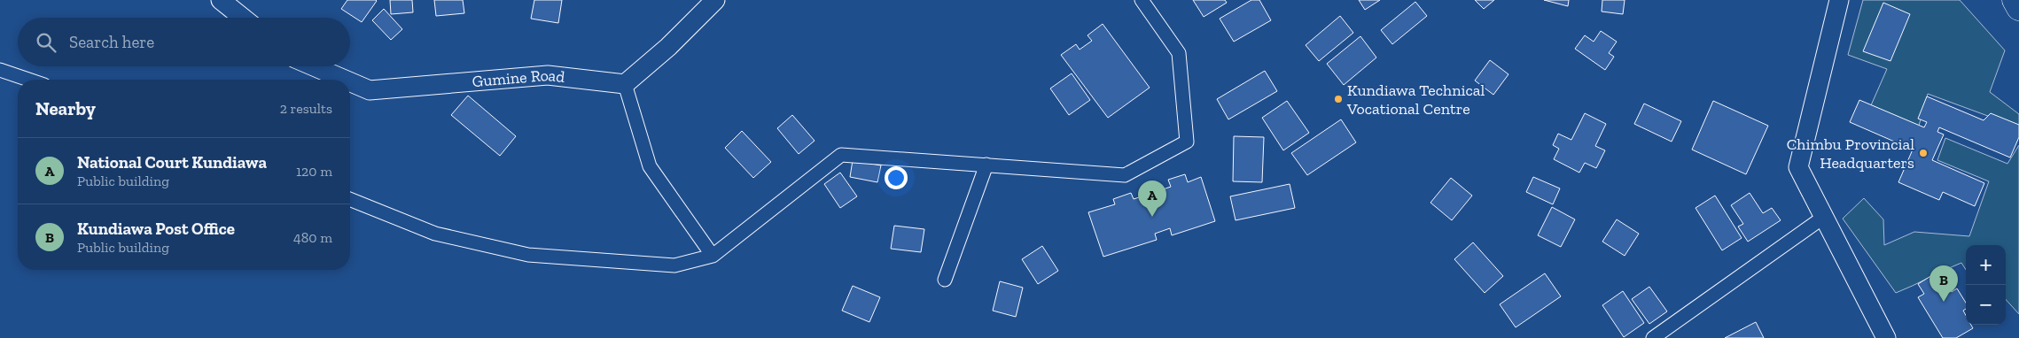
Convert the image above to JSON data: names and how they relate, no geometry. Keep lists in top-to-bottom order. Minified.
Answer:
{"streets":{"main road":["Gumine Road"]},"places":["Kundiawa Technical Vocational Centre","Chimbu Provincial Headquarters"],"page":{"search":"Search here","heading":["Nearby","2 results"],"list":[{"mark":"A","name":"National Court Kundiawa","note":"Public building","value":"120 m"},{"mark":"B","name":"Kundiawa Post Office","note":"Public building","value":"480 m"}],"pins":["A","B"],"map_buttons":["+","−"]}}
